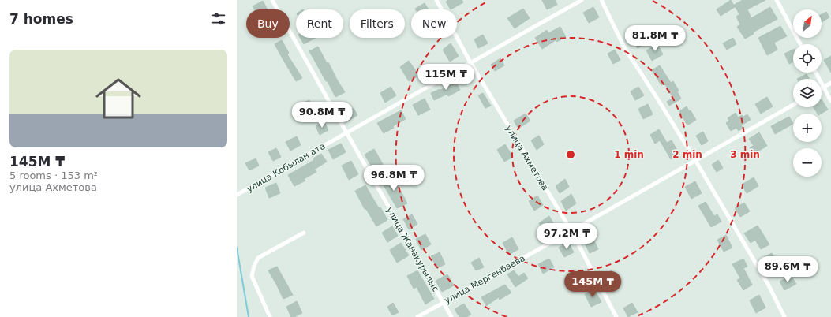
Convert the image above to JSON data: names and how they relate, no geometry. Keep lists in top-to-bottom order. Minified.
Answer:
{"streets":{"street":["улица Ахметова","улица Кобылан ата","улица Жанакурылыс","улица Мергенбаева"]},"crossings":[["улица Ахметова","улица Кобылан ата"],["улица Ахметова","улица Мергенбаева"],["улица Кобылан ата","улица Жанакурылыс"],["улица Жанакурылыс","улица Мергенбаева"]],"north":"top right","page":{"heading":"7 homes","map_buttons":["+","−"],"chip":["Buy","Rent","Filters","New"],"price":["81.8M ₸","115M ₸","90.8M ₸","96.8M ₸","97.2M ₸","89.6M ₸","145M ₸"],"list":[{"name":"145M ₸","note":"5 rooms · 153 m² · улица Ахметова"}]},"rings":["1 min","2 min","3 min"]}
